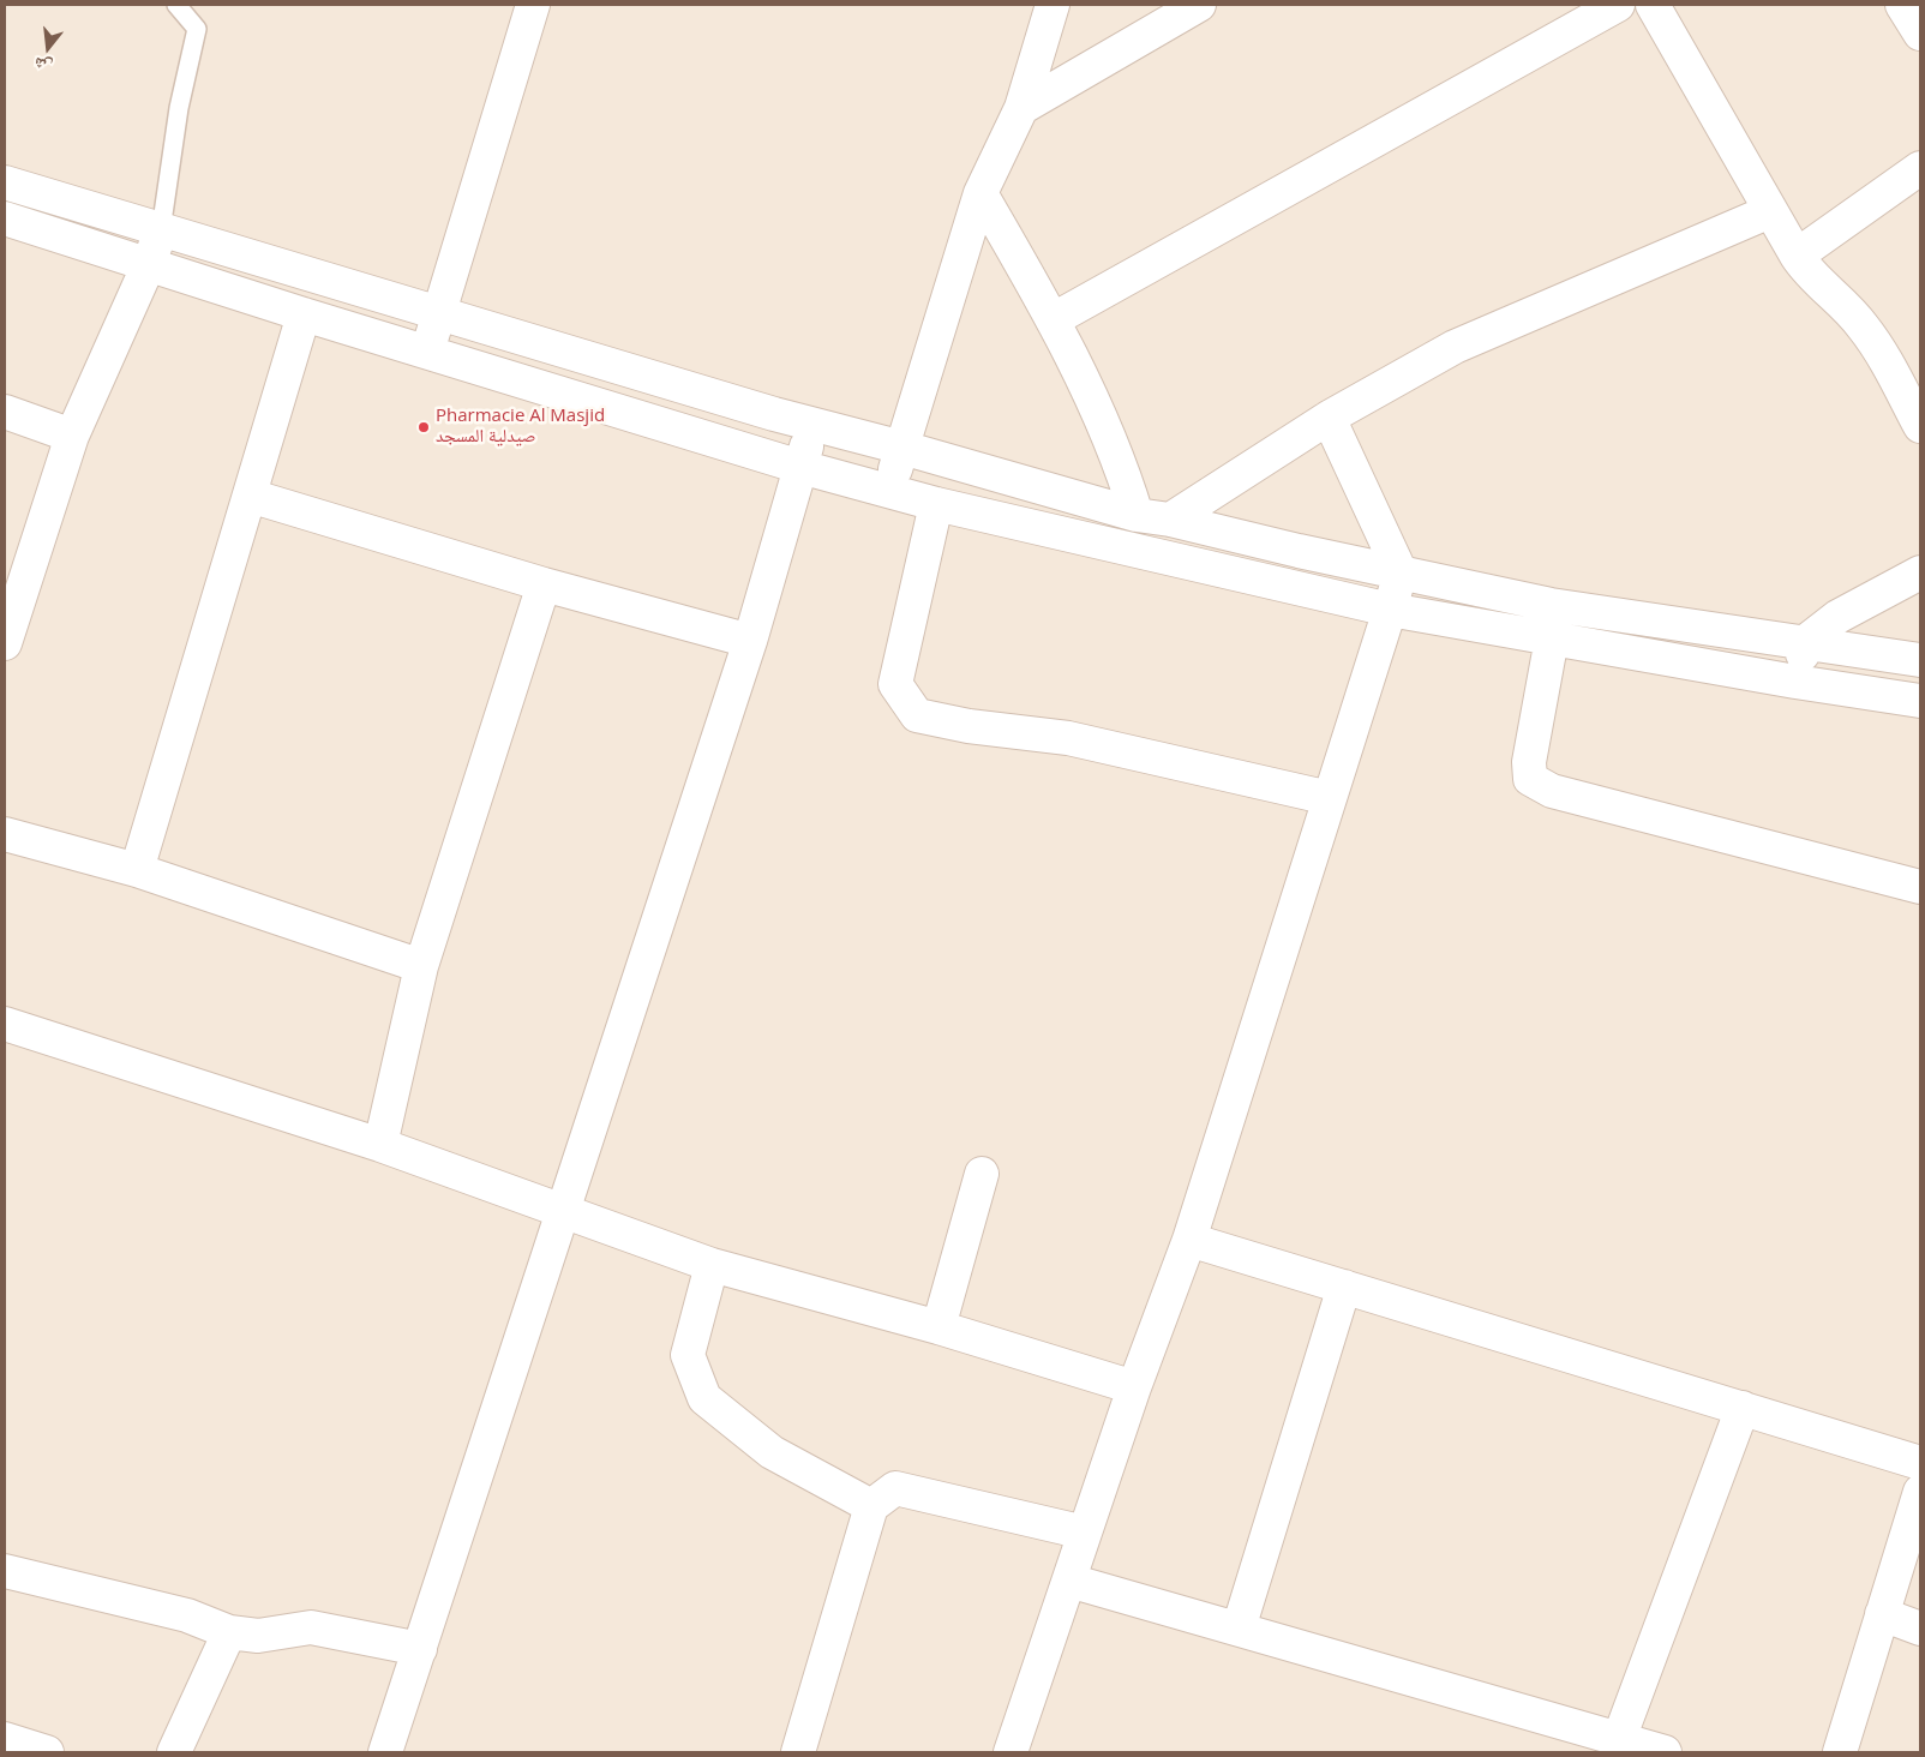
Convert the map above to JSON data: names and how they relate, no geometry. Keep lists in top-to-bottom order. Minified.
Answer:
{"places":["Pharmacie Al Masjid صيدلية المسجد"],"north":"bottom"}
